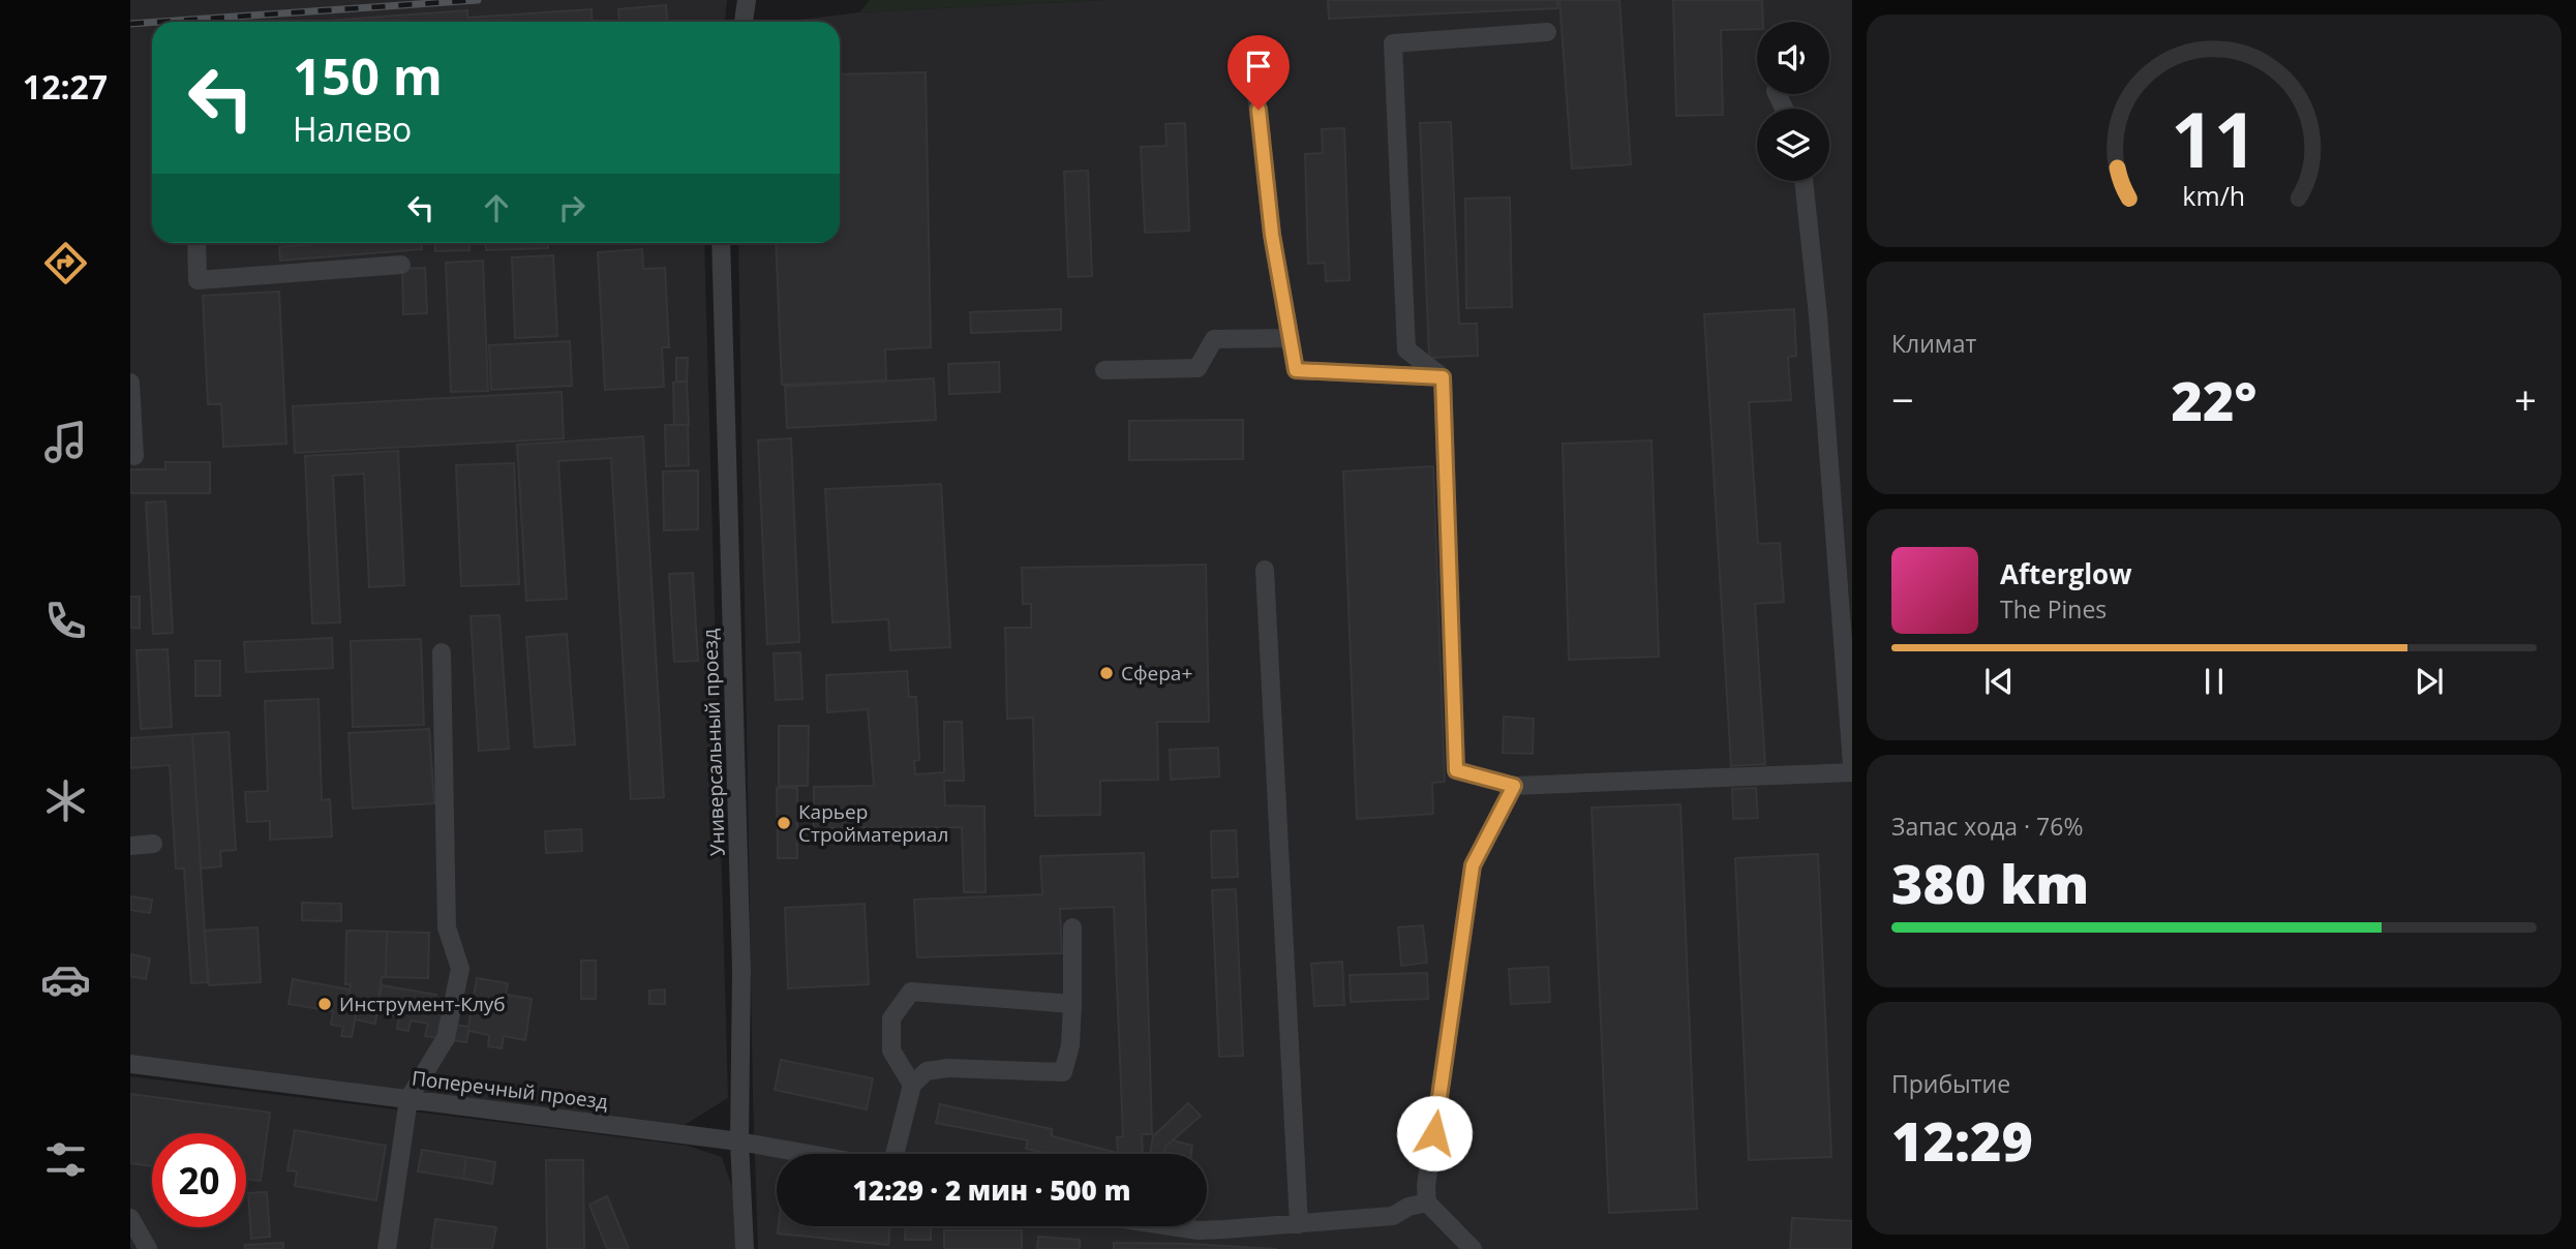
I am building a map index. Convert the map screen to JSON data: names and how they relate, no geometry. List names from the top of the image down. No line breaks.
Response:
{"streets":{"street":["Универсальный проезд","Поперечный проезд"]},"crossings":[["Универсальный проезд","Поперечный проезд"]],"places":["Сфера+","Карьер Стройматериал","Инструмент-Клуб"],"page":{"tabs":"12:27","turn":["150 m","Налево"],"tile":["Климат",["Запас хода · 76%","380 km"],["Прибытие","12:29"]],"heat":["−","22°","+"],"song":["Afterglow","The Pines"],"limit":"20","trip":"12:29 · 2 мин · 500 m","gauge":["11","km/h"]}}
